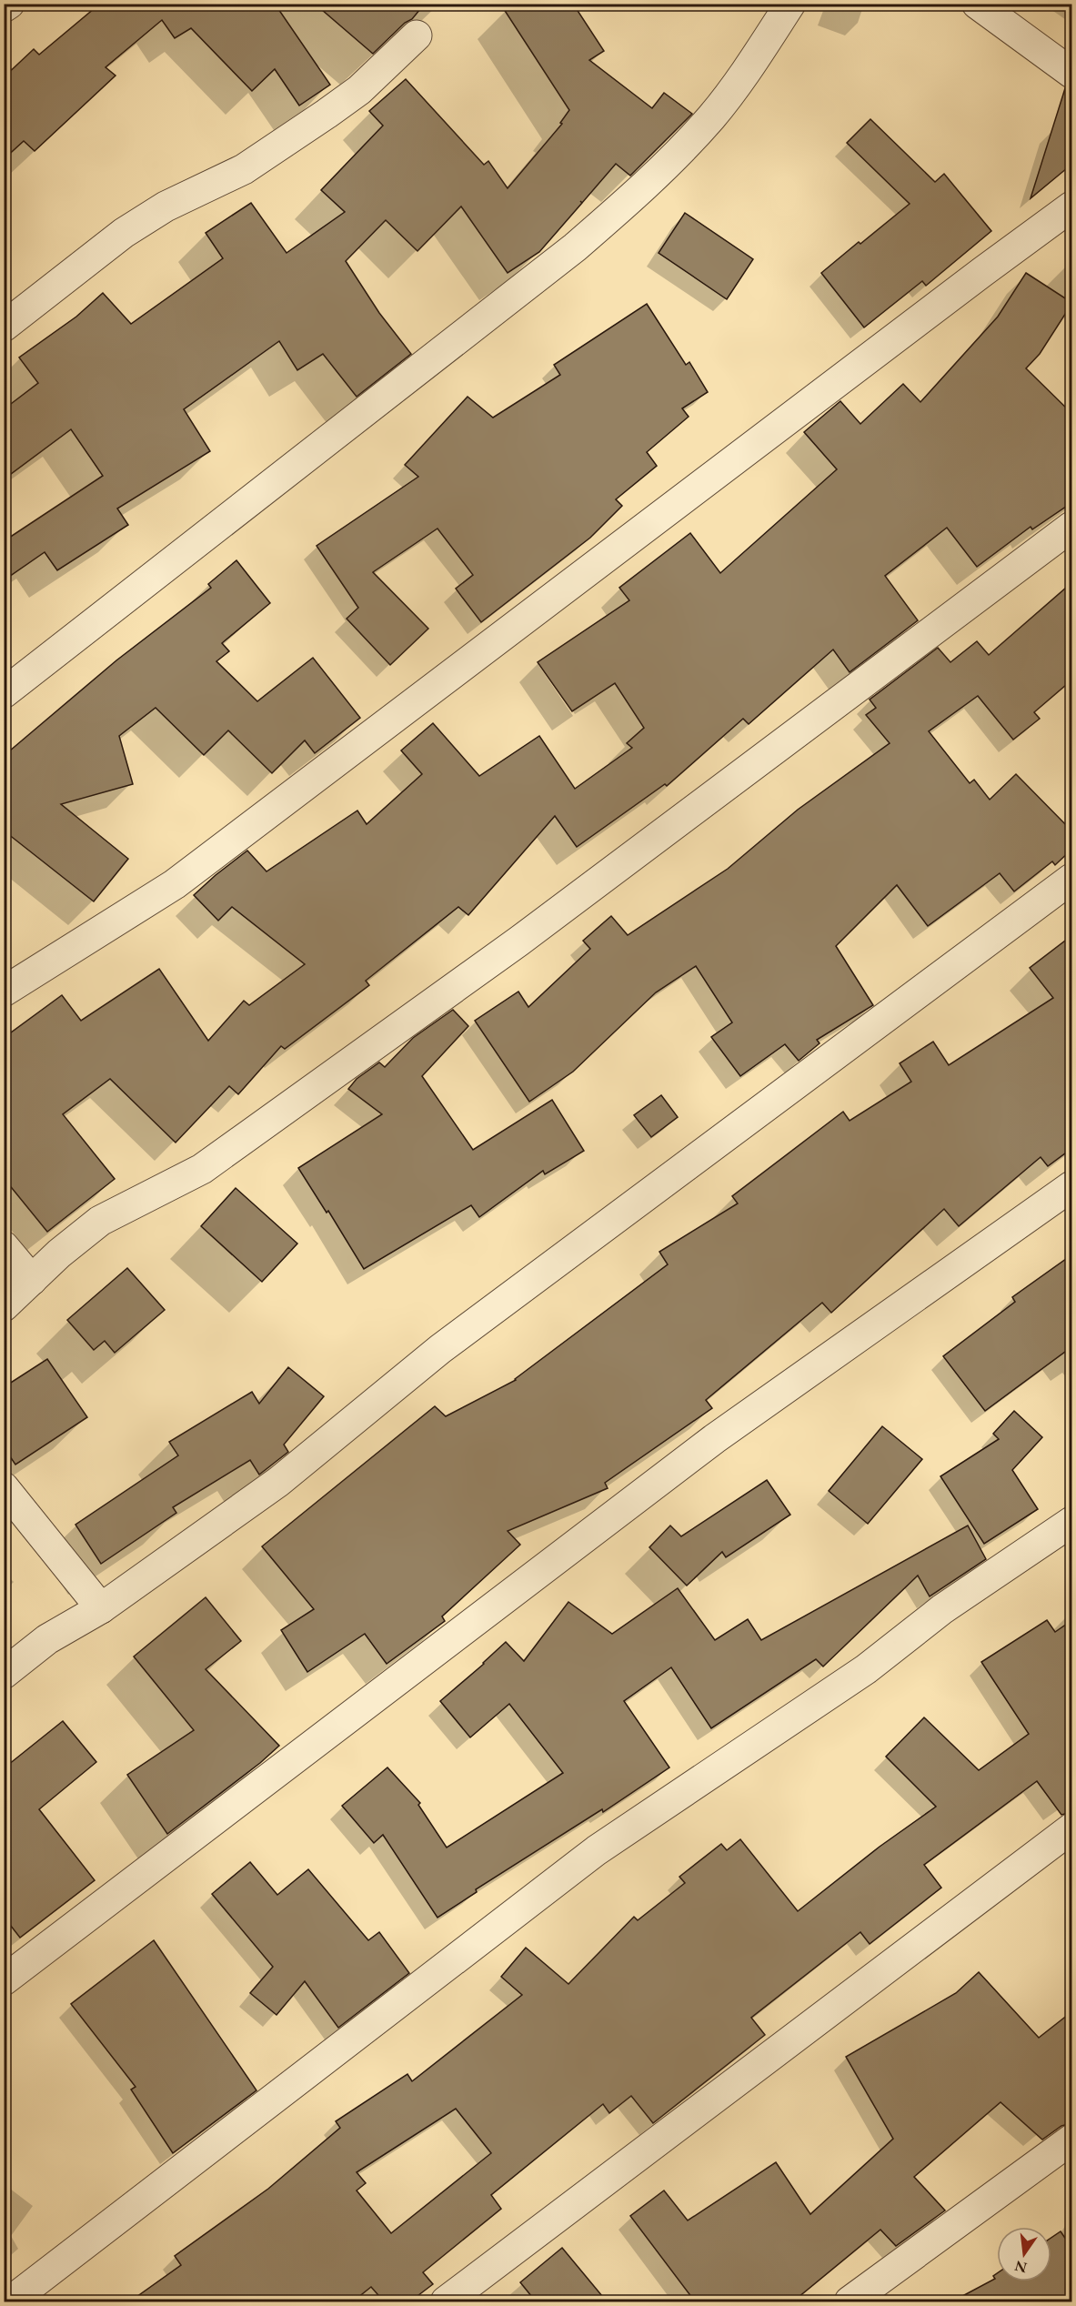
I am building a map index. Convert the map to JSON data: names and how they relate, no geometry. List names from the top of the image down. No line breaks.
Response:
{"north":"bottom"}
